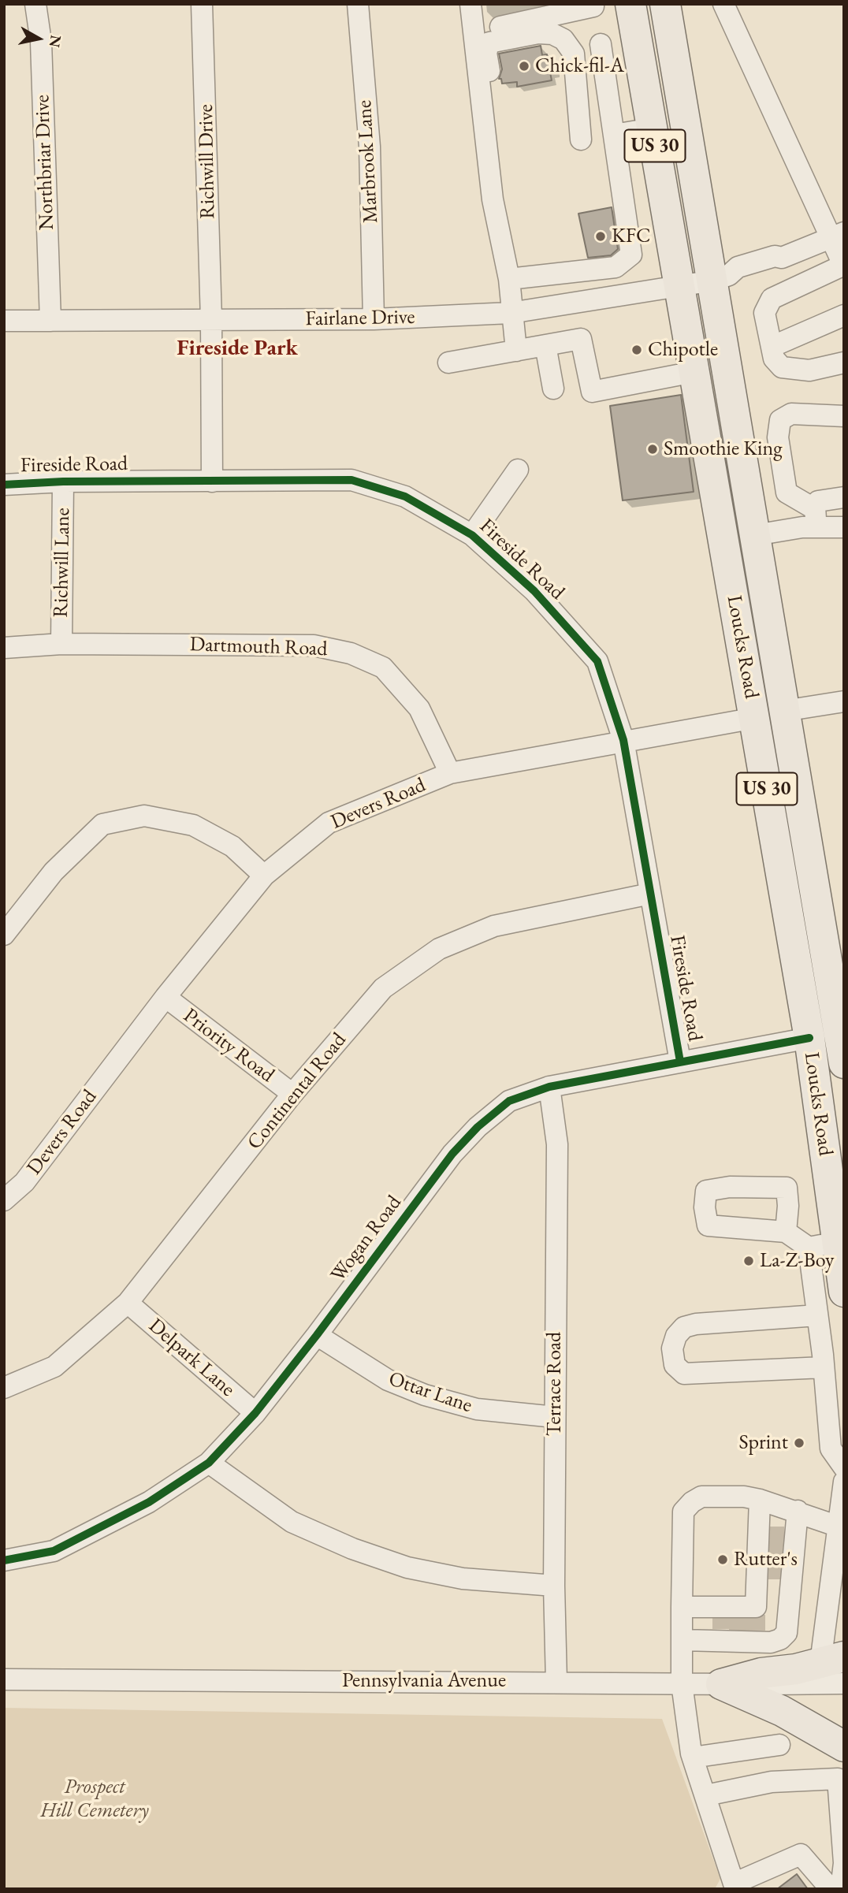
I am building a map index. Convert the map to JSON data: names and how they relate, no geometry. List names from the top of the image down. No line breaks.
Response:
{"streets":{"highway":["US 30","Loucks Road"],"street":["Richwill Drive","Marbrook Lane","Northbriar Drive","Fairlane Drive","Fireside Road","Richwill Lane","Dartmouth Road","Devers Road","Priority Road","Continental Road","Wogan Road","Delpark Lane","Terrace Road","Ottar Lane","Pennsylvania Avenue"]},"crossings":[["Richwill Drive","Fairlane Drive"],["Marbrook Lane","Fairlane Drive"],["Northbriar Drive","Fairlane Drive"],["Fairlane Drive","Loucks Road"],["Fireside Road","Richwill Lane"],["Fireside Road","Devers Road"],["Fireside Road","Continental Road"],["Fireside Road","Wogan Road"],["Richwill Lane","Dartmouth Road"],["Dartmouth Road","Devers Road"],["Loucks Road","Devers Road"],["Loucks Road","Wogan Road"],["Devers Road","Priority Road"],["Priority Road","Continental Road"],["Continental Road","Delpark Lane"],["Wogan Road","Delpark Lane"],["Wogan Road","Terrace Road"],["Wogan Road","Ottar Lane"],["Terrace Road","Ottar Lane"],["Terrace Road","Pennsylvania Avenue"]],"districts":["Fireside Park"],"parks":["Prospect Hill Cemetery"],"places":["Chick-fil-A","KFC","Chipotle","Smoothie King","La-Z-Boy","Sprint","Rutter's"],"north":"right"}
